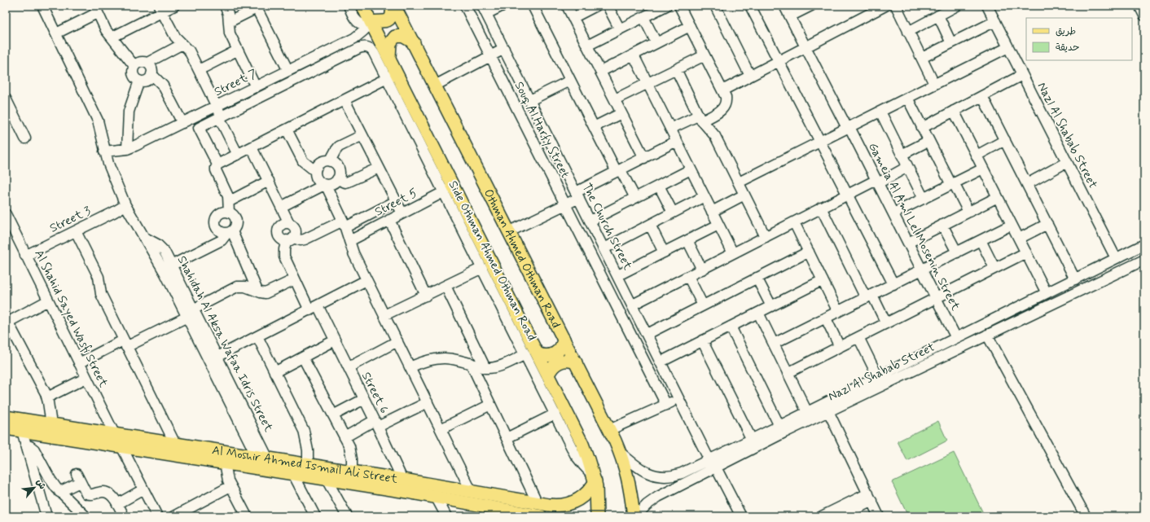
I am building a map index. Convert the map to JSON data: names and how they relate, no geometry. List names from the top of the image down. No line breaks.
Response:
{"streets":{"main road":["Othman Ahmed Othman Road","Al Moshir Ahmed Ismail Ali Street"],"street":["Street 7","Souq Al Harfy Street","Nazl Al Shabab Street","Street 5","Street 3","The Church Street","Gameia Al Aml Lel Mosenin Street","Side Othman Ahmed Othman Road","Al Shahid Sayed Wasfi Street","Shahidah Al Aksa Wafaa Idris Street","Street 6"]},"crossings":[["Street 7","Shahidah Al Aksa Wafaa Idris Street"],["Nazl Al Shabab Street","The Church Street"],["Nazl Al Shabab Street","Gameia Al Aml Lel Mosenin Street"],["Nazl Al Shabab Street","Othman Ahmed Othman Road"],["Street 5","Side Othman Ahmed Othman Road"],["Street 3","Al Shahid Sayed Wasfi Street"],["Street 3","Shahidah Al Aksa Wafaa Idris Street"],["Side Othman Ahmed Othman Road","Al Moshir Ahmed Ismail Ali Street"],["Al Shahid Sayed Wasfi Street","Al Moshir Ahmed Ismail Ali Street"],["Shahidah Al Aksa Wafaa Idris Street","Al Moshir Ahmed Ismail Ali Street"],["Street 6","Al Moshir Ahmed Ismail Ali Street"]],"legend":["طريق","حديقة"],"north":"top right"}
